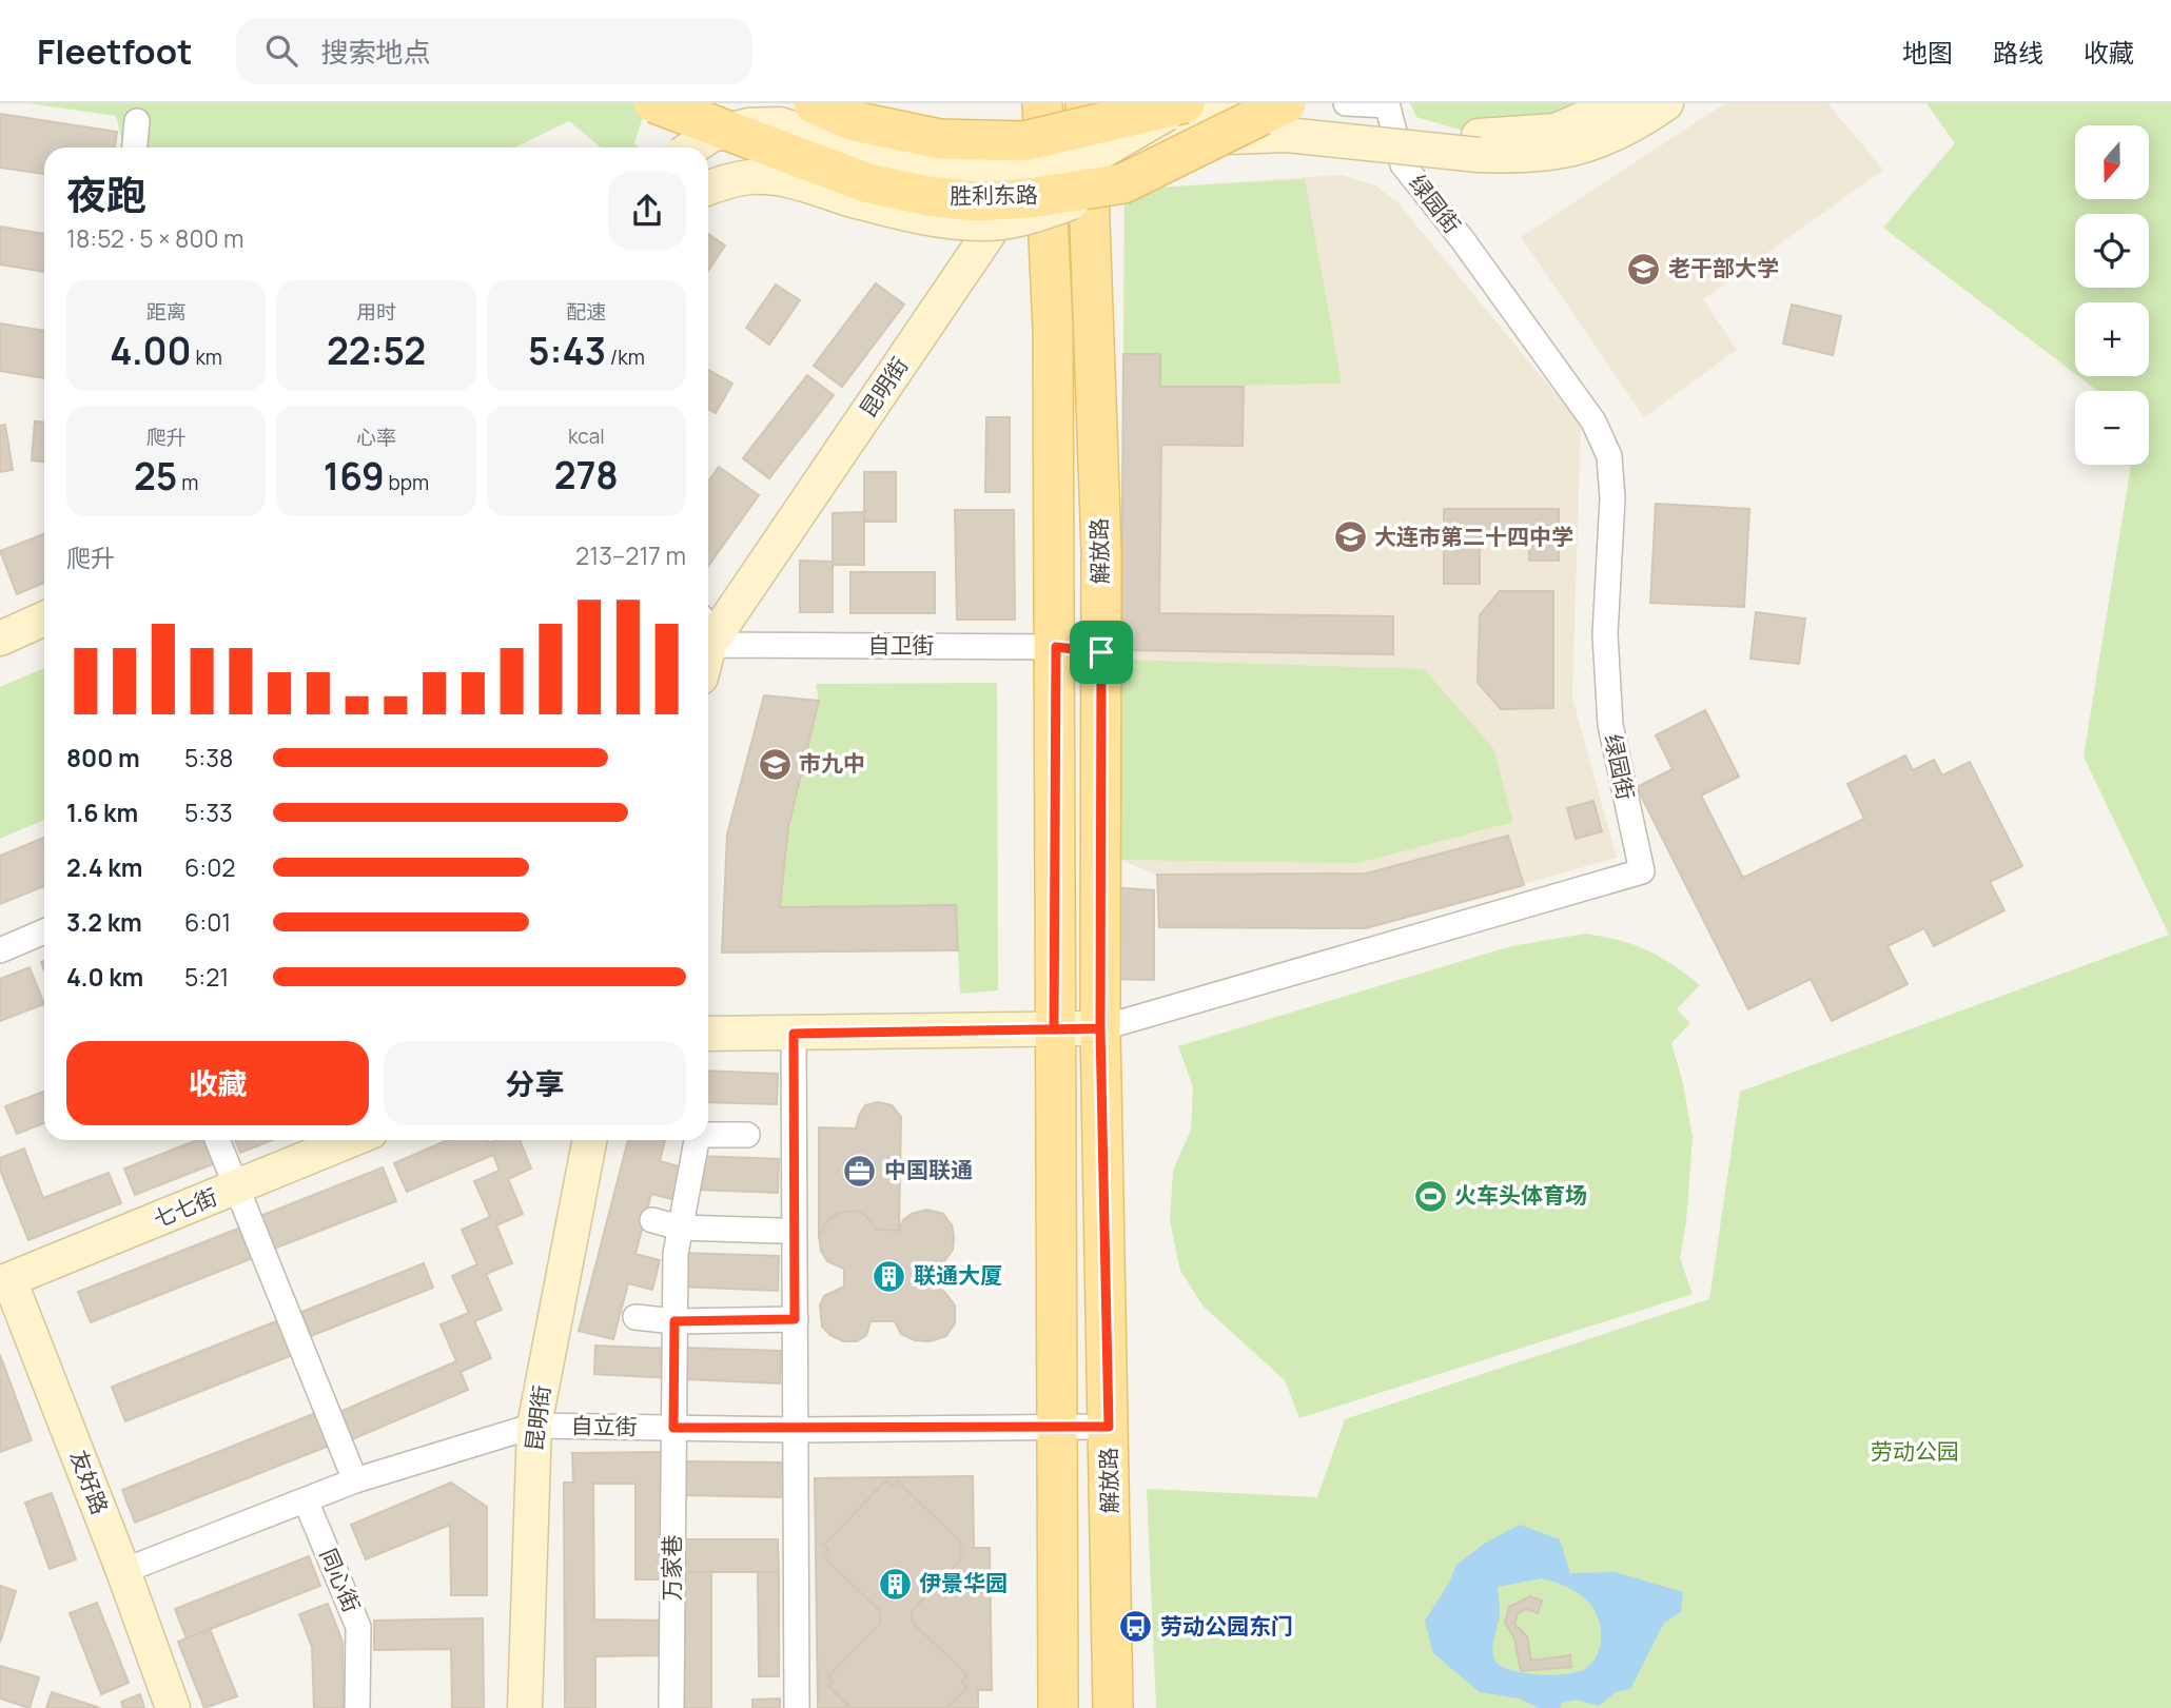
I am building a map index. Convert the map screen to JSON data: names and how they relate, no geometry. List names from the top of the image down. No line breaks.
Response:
{"streets":{"main road":["胜利东路","昆明街","解放路","七七街","友好路"],"street":["绿园街","自卫街","自立街","万家巷","同心街"]},"crossings":[["绿园街","解放路"],["昆明街","解放路"],["昆明街","自立街"],["解放路","自卫街"],["解放路","自立街"],["七七街","友好路"],["自立街","友好路"],["自立街","万家巷"],["自立街","同心街"]],"parks":["劳动公园"],"places":{"school or university":["老干部大学","大连市第二十四中学","市九中"],"office":["中国联通"],"sports":["火车头体育场"],"building":["联通大厦","伊景华园"],"bus stop":["劳动公园东门"]},"north":"bottom","page":{"header":"Fleetfoot","search":"搜索地点","nav":["地图","路线","收藏"],"map_buttons":["+","−"],"heading":["夜跑","18:52 · 5 × 800 m"],"stats":[["距离","4.00 km"],["用时","22:52"],["配速","5:43 /km"],["爬升","25 m"],["心率","169 bpm"],["kcal","278"]],"chart":["爬升","213–217 m"],"list":[{"name":"800 m","note":"5:38"},{"name":"1.6 km","note":"5:33"},{"name":"2.4 km","note":"6:02"},{"name":"3.2 km","note":"6:01"},{"name":"4.0 km","note":"5:21"}],"buttons":["收藏","分享"]}}
